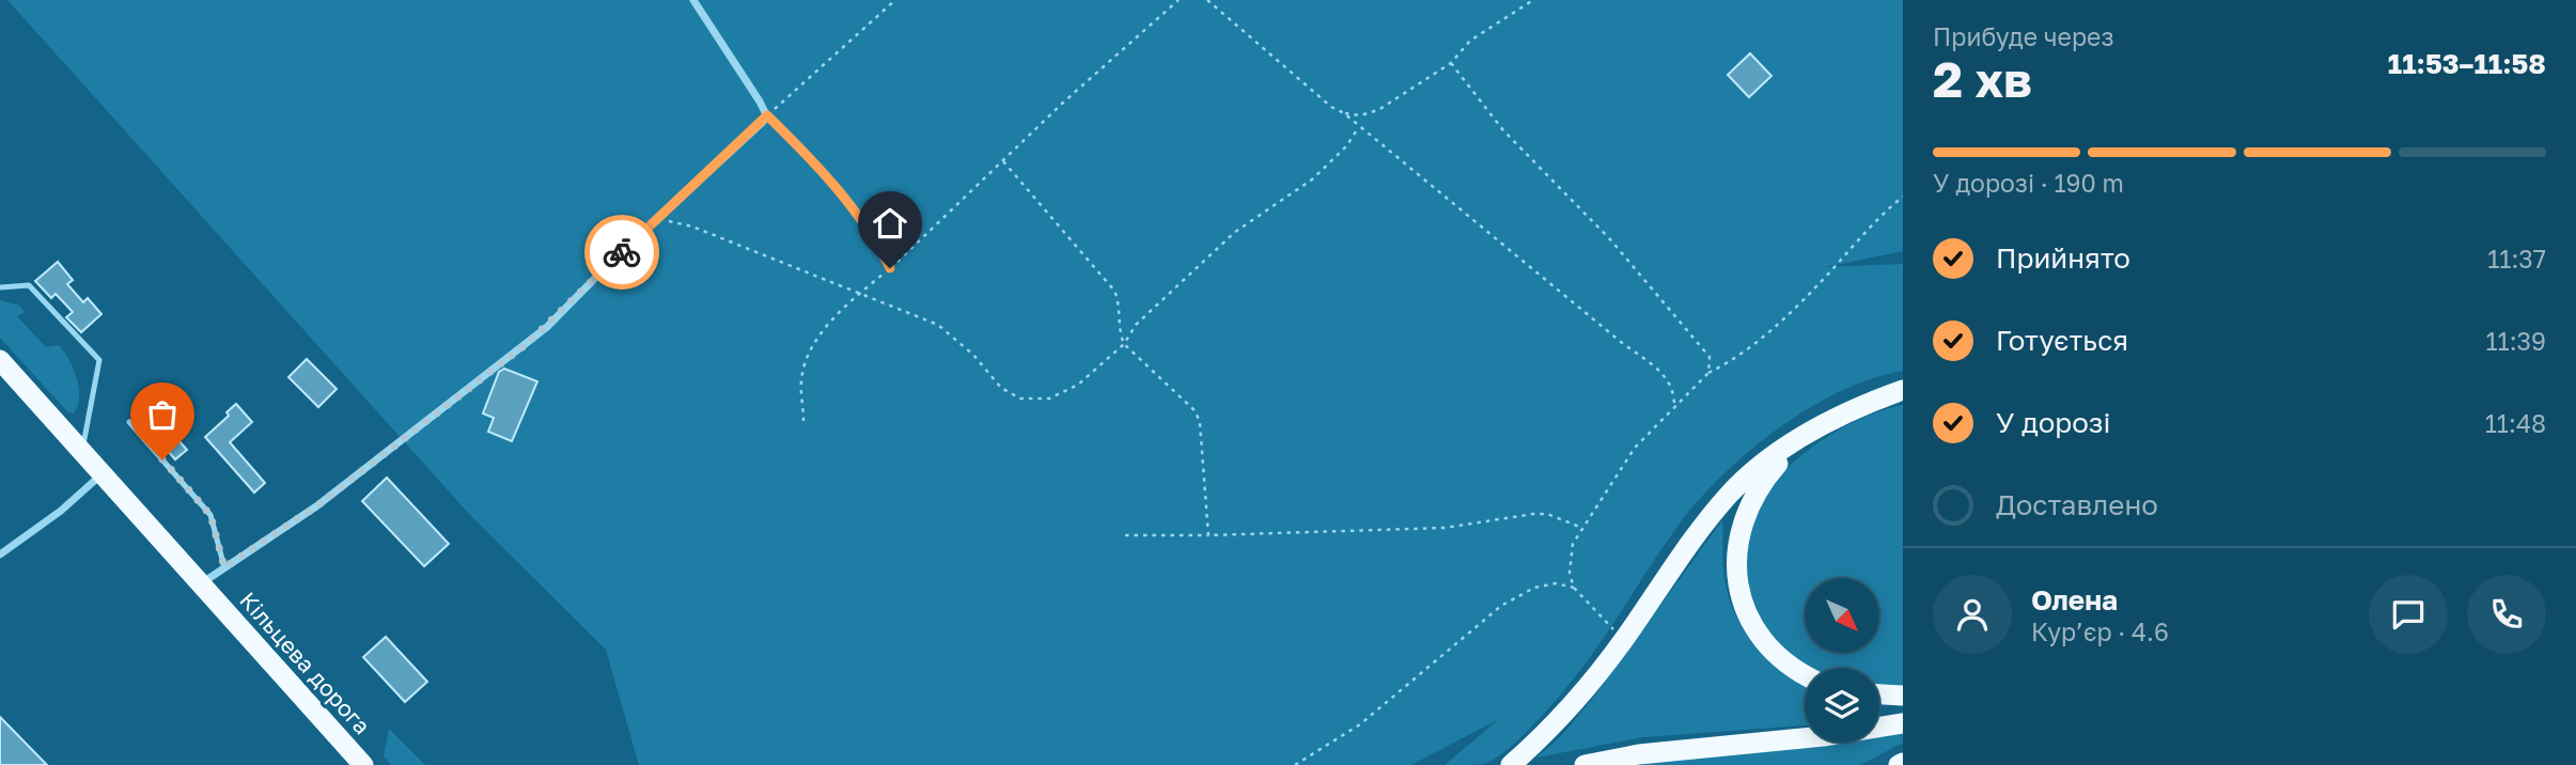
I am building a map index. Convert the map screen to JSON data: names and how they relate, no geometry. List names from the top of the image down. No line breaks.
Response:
{"streets":{"highway":["Кільцева дорога"]},"north":"bottom right","page":{"heading":["2 хв","Прибуде через","11:53–11:58"],"panel":["Олена","Кур’єр · 4.6"],"bar":"У дорозі · 190 m","list":[["Прийнято","11:37"],["Готується","11:39"],["У дорозі","11:48"],"Доставлено"]}}
